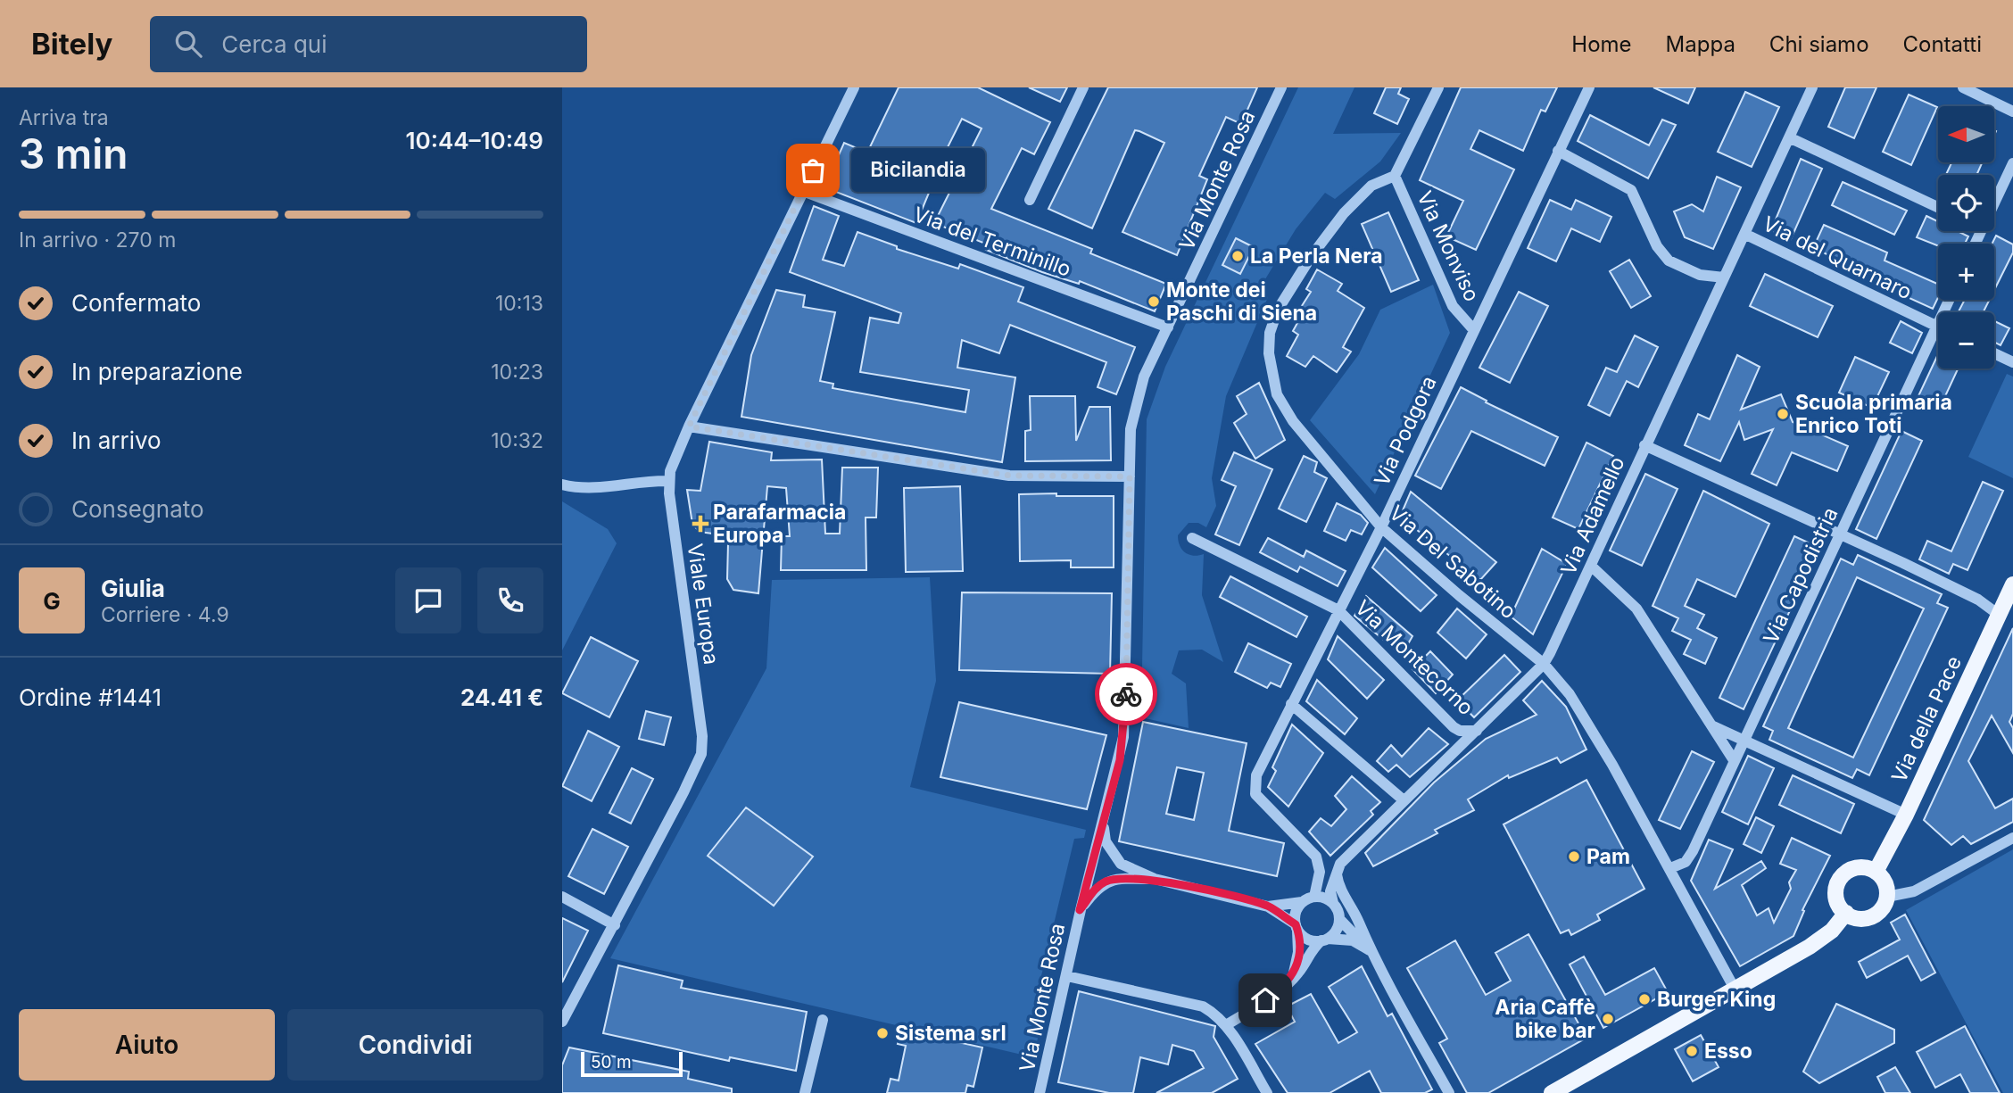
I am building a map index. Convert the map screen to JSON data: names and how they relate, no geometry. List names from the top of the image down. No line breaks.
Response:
{"streets":{"main road":["Via della Pace"],"street":["Via Monte Rosa","Via del Terminillo","Via Monviso","Via del Quarnaro","Via Podgora","Via Adamello","Via Del Sabotino","Via Capodistria","Viale Europa","Via Montecorno"]},"crossings":[["Via Monte Rosa","Via del Terminillo"],["Via del Terminillo","Viale Europa"],["Via Monviso","Via Podgora"],["Via Monviso","Via Del Sabotino"],["Via del Quarnaro","Via Adamello"],["Via del Quarnaro","Via Capodistria"],["Via Podgora","Via Del Sabotino"],["Via Podgora","Via Montecorno"],["Via Adamello","Via Del Sabotino"],["Via Adamello","Via Montecorno"],["Via Del Sabotino","Via Capodistria"]],"places":{"other":["Bicilandia","La Perla Nera","Monte dei Paschi di Siena","Scuola primaria Enrico Toti","Pam","Burger King","Aria Caffè bike bar","Sistema srl","Esso"],"health":["Parafarmacia Europa"]},"scale_bar":"50 m","north":"left","page":{"header":"Bitely","search":"Cerca qui","nav":["Home","Mappa","Chi siamo","Contatti"],"heading":["3 min","Arriva tra","10:44–10:49"],"panel":["Giulia","Corriere · 4.9","Ordine #1441","24.41 €"],"map_buttons":["+","−"],"bubble":"Bicilandia","bar":"In arrivo · 270 m","list":[["Confermato","10:13"],["In preparazione","10:23"],["In arrivo","10:32"],"Consegnato"],"round":"G","buttons":["Aiuto","Condividi"],"scale":"50 m"}}
